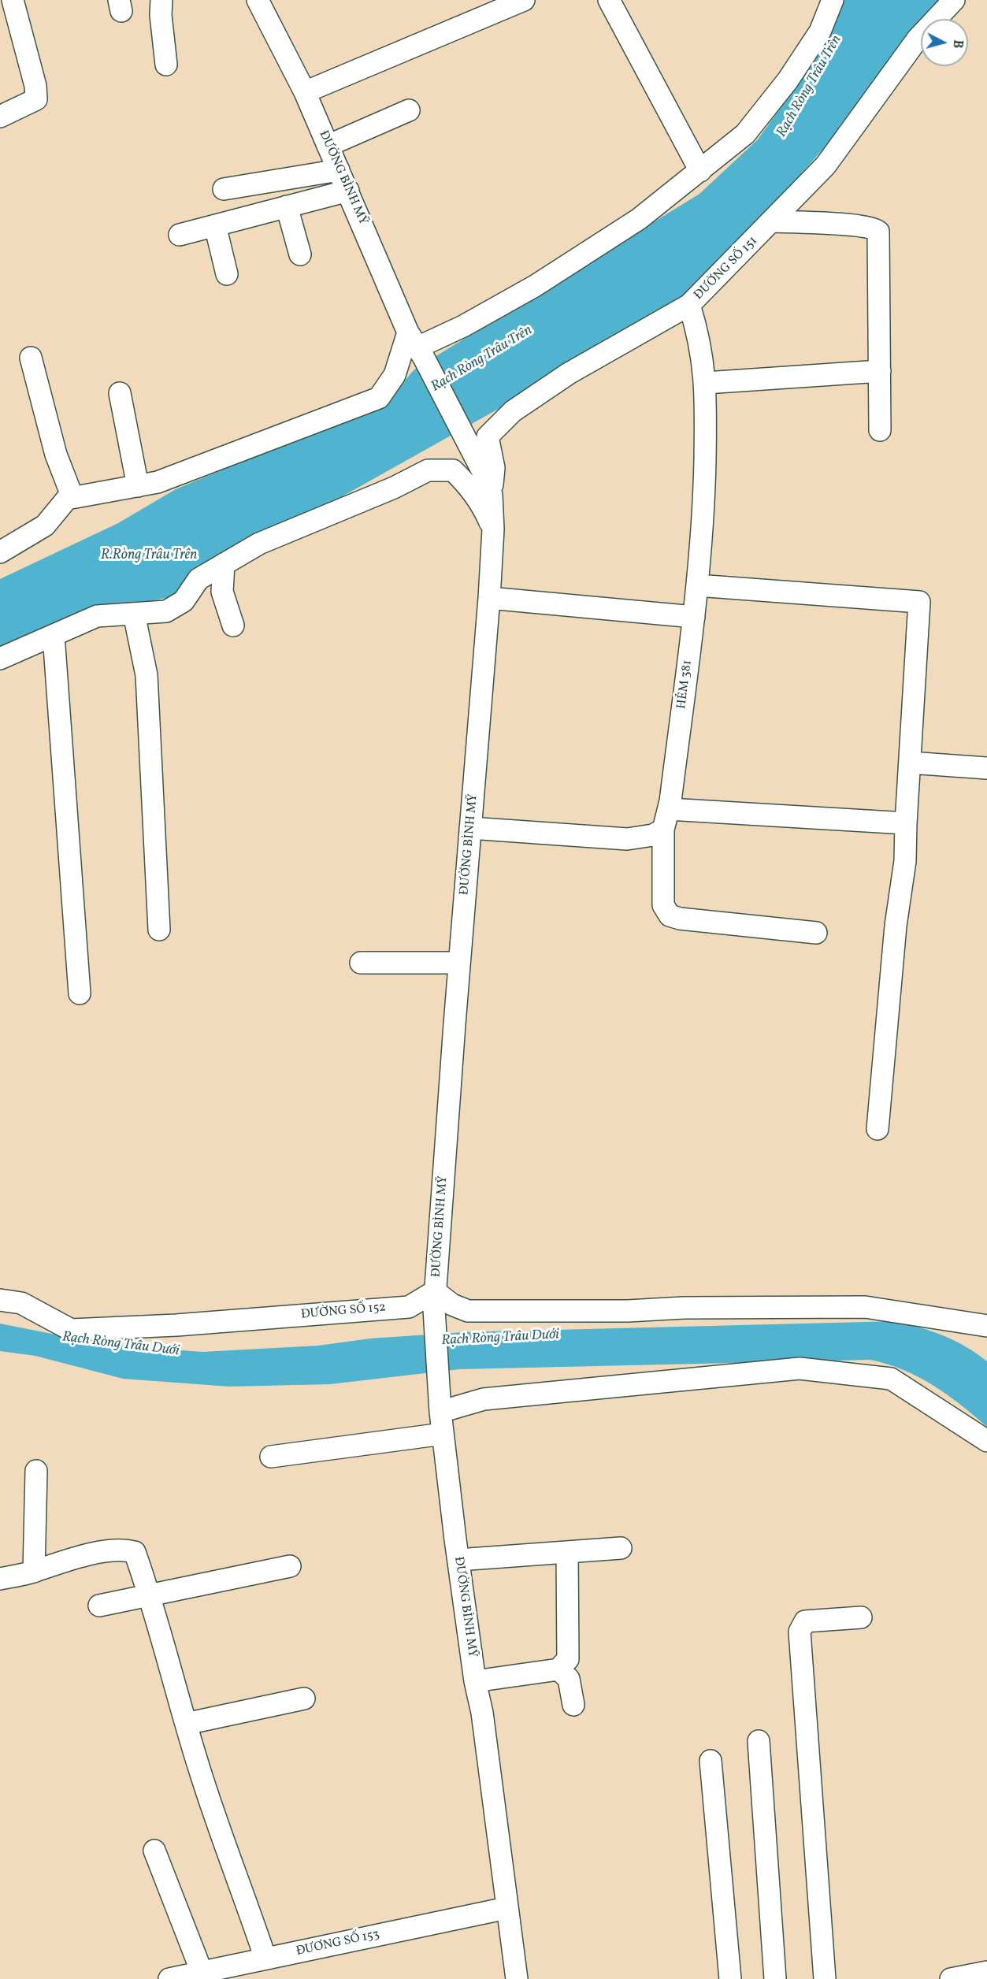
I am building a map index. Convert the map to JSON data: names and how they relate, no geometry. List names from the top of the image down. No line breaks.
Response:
{"streets":{"street":["ĐƯỜNG BÌNH MỸ","ĐƯỜNG SỐ 151","HẺM 381","ĐƯỜNG SỐ 152","ĐƯƠNG SỐ 153"]},"crossings":[["ĐƯỜNG BÌNH MỸ","ĐƯỜNG SỐ 151"],["ĐƯỜNG BÌNH MỸ","ĐƯỜNG SỐ 152"],["ĐƯỜNG BÌNH MỸ","ĐƯƠNG SỐ 153"],["ĐƯỜNG SỐ 151","HẺM 381"]],"water":["Rạch Ròng Trâu Trên","R.Ròng Trâu Trên","Rạch Ròng Trâu Dưới"],"north":"right"}
